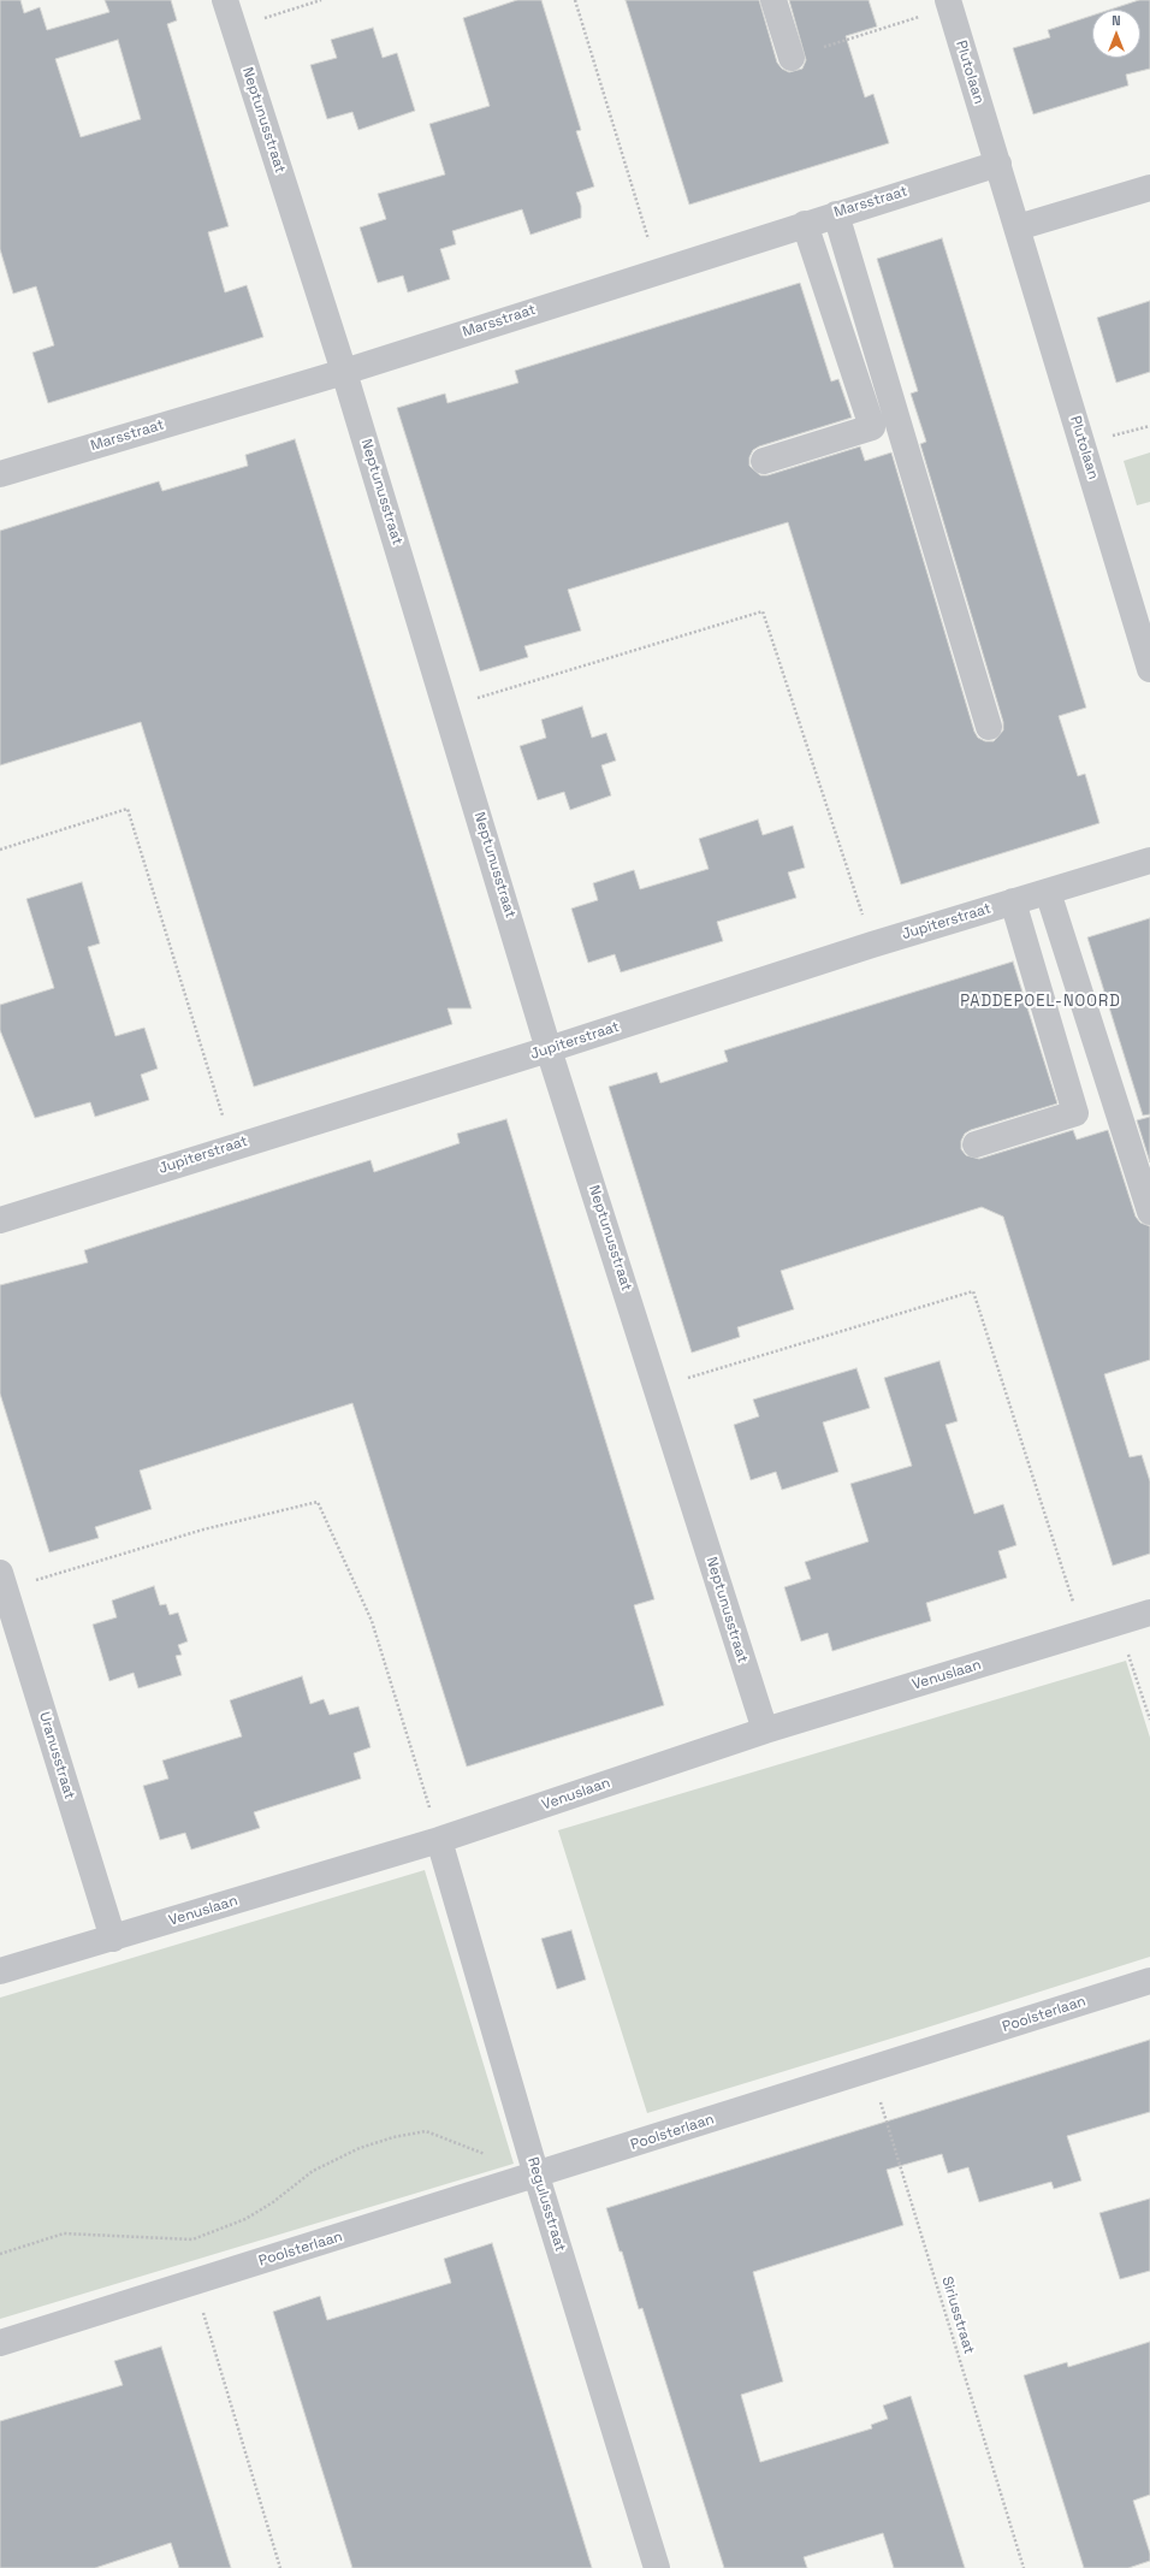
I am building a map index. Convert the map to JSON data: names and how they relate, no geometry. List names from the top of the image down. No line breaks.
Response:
{"streets":{"street":["Plutolaan","Neptunusstraat","Marsstraat","Jupiterstraat","Venuslaan","Uranusstraat","Poolsterlaan","Regulusstraat"],"path":["Siriusstraat"]},"crossings":[["Plutolaan","Marsstraat"],["Neptunusstraat","Marsstraat"],["Neptunusstraat","Jupiterstraat"],["Neptunusstraat","Venuslaan"],["Venuslaan","Uranusstraat"],["Venuslaan","Regulusstraat"],["Poolsterlaan","Regulusstraat"],["Poolsterlaan","Siriusstraat"]],"districts":["PADDEPOEL-NOORD"],"north":"top"}
